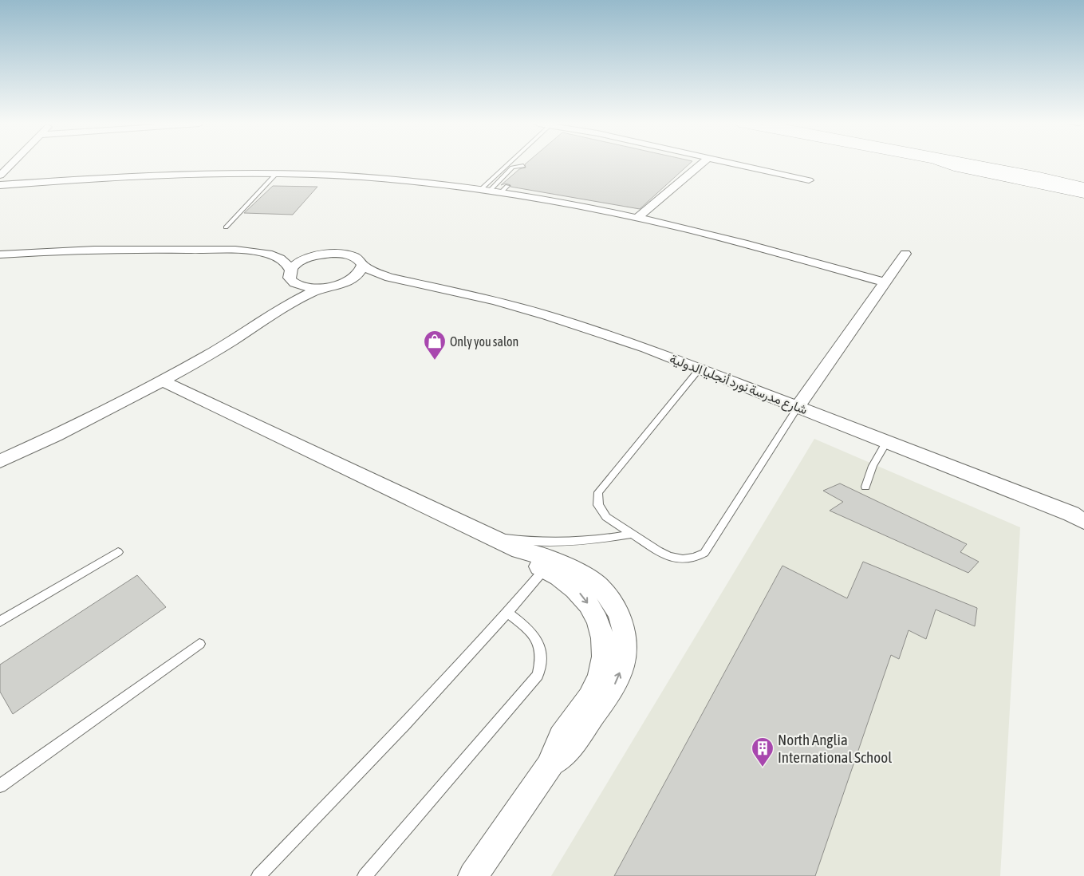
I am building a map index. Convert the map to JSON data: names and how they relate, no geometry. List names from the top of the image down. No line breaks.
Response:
{"streets":{"street":["شارع مدرسة نورد أنجليا الدولية"]},"places":{"shop":["Only you salon"],"building":["North Anglia International School"]}}
